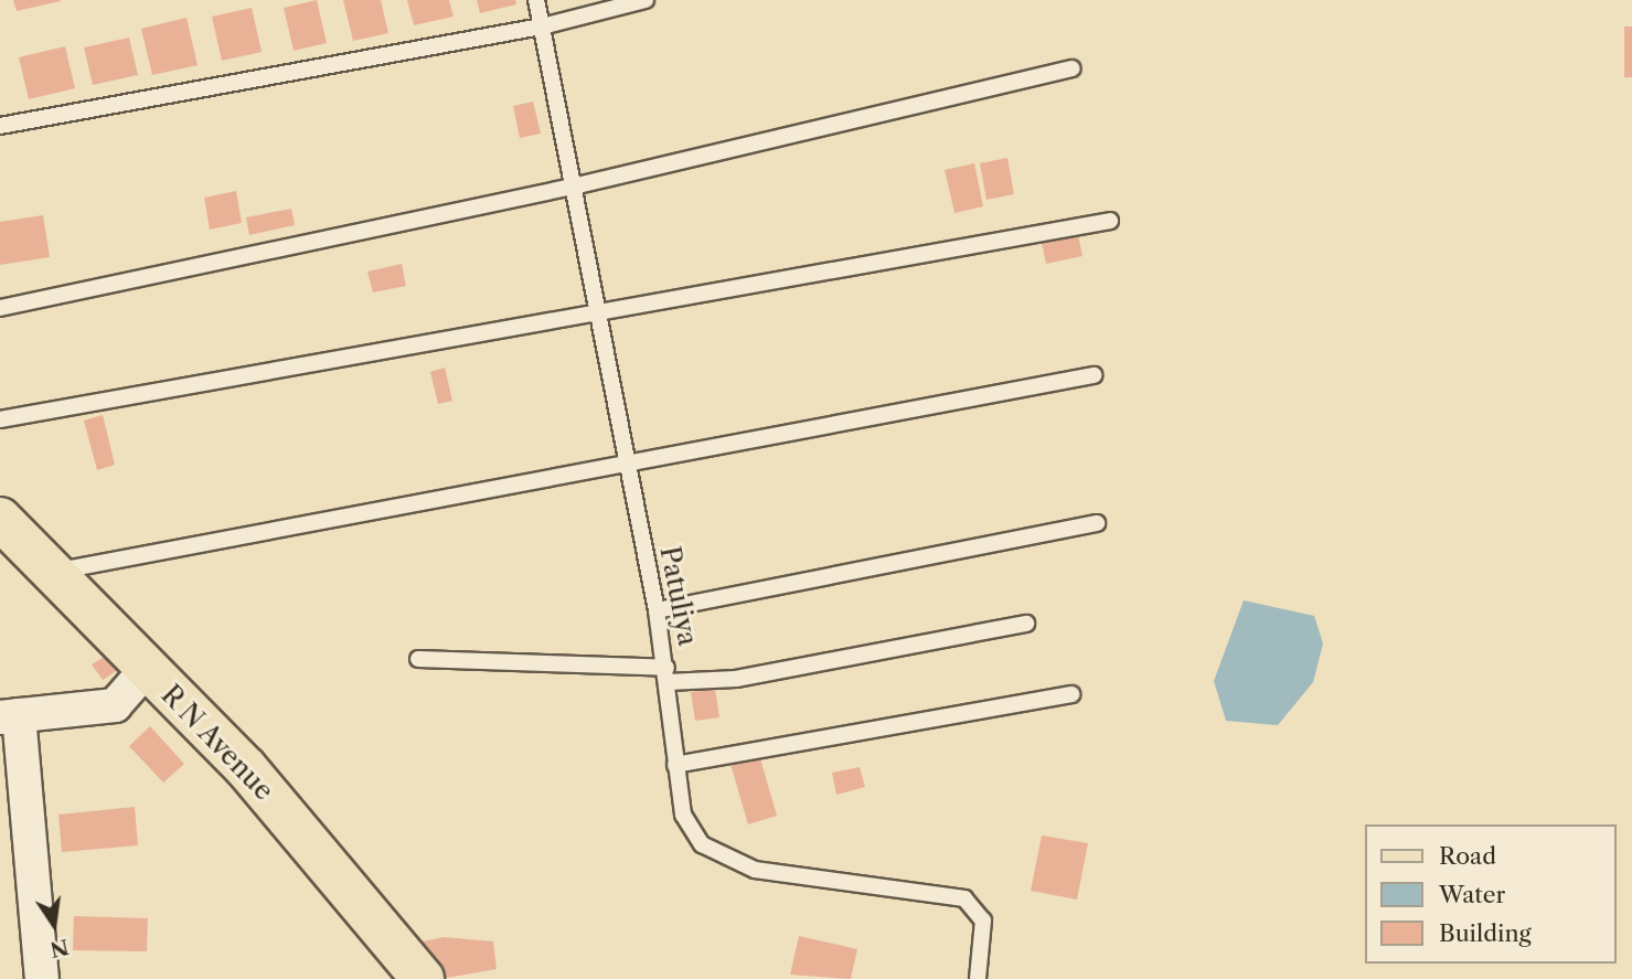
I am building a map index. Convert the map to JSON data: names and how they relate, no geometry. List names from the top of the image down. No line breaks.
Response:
{"streets":{"main road":["R N Avenue"],"lane":["Patuliya"]},"legend":["Road","Water","Building"],"north":"bottom"}
